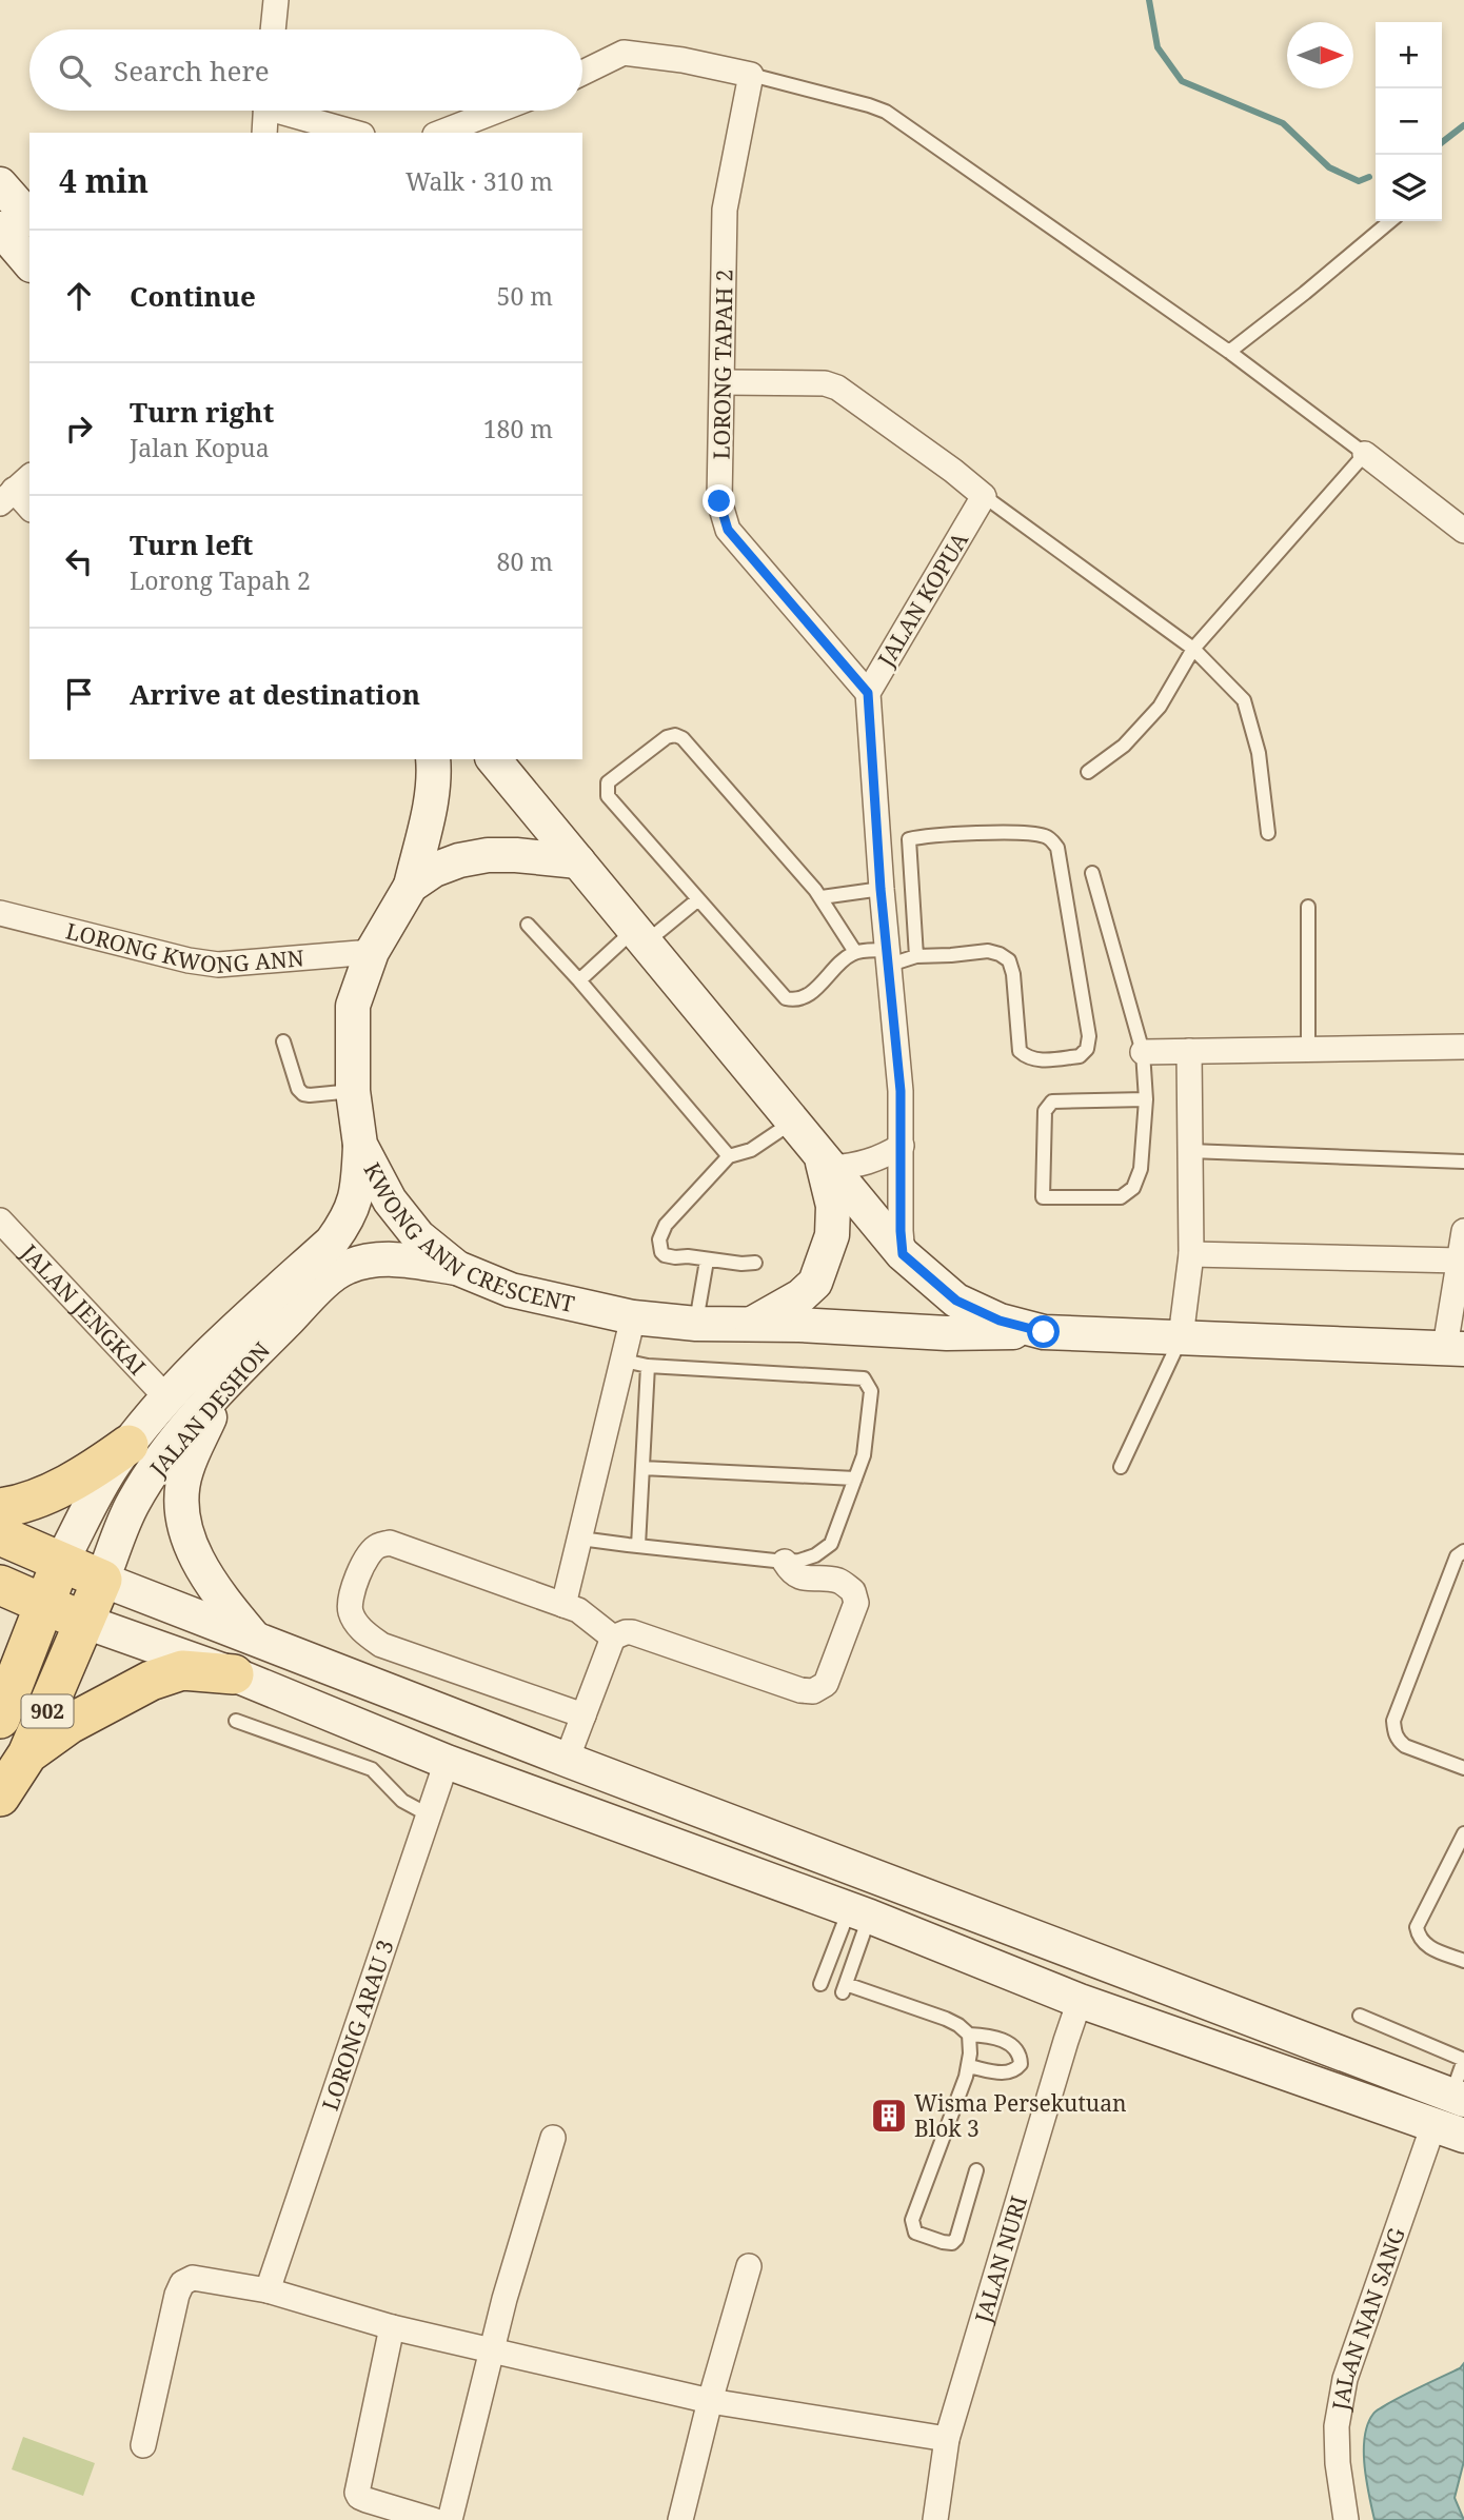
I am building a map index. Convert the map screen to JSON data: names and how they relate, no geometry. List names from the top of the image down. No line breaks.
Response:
{"streets":{"main road":["KWONG ANN CRESCENT","JALAN DESHON","902"],"street":["LORONG TAPAH 2","JALAN KOPUA","LORONG KWONG ANN","JALAN JENGKAI","LORONG ARAU 3","JALAN NURI","JALAN NAN SANG"]},"crossings":[["LORONG TAPAH 2","JALAN KOPUA"],["LORONG KWONG ANN","KWONG ANN CRESCENT"],["KWONG ANN CRESCENT","JALAN DESHON"],["JALAN JENGKAI","JALAN DESHON"]],"places":{"building":["Wisma Persekutuan Blok 3"]},"north":"right","page":{"map_buttons":["+","−"],"search":"Search here","heading":["4 min","Walk · 310 m"],"list":[["Continue","50 m"],["Turn right","Jalan Kopua","180 m"],["Turn left","Lorong Tapah 2","80 m"],"Arrive at destination"]}}
